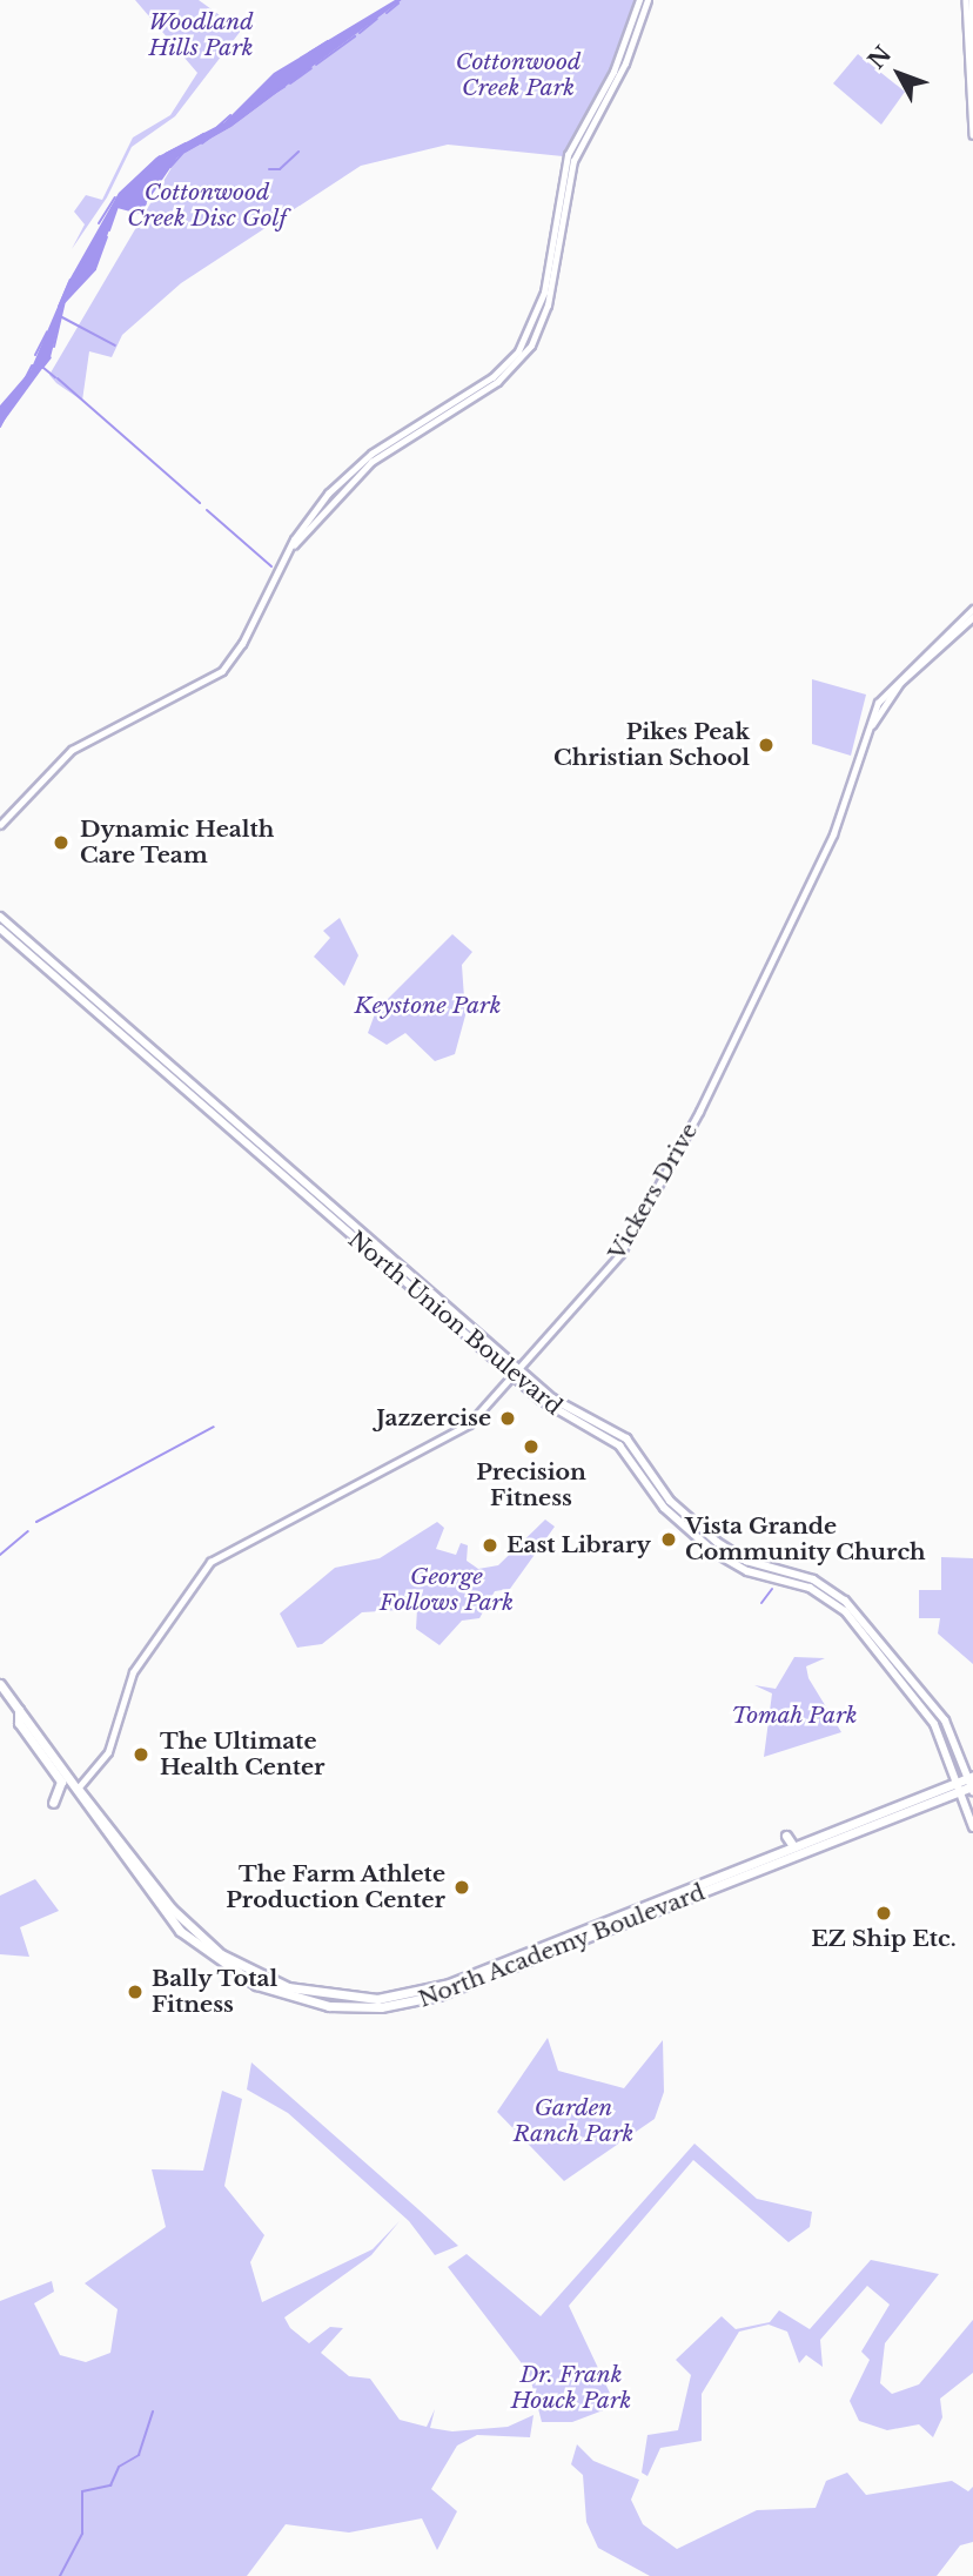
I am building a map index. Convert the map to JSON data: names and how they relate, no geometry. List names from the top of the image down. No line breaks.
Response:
{"streets":{"highway":["North Academy Boulevard"],"main road":["Vickers Drive","North Union Boulevard"]},"crossings":[["Vickers Drive","North Union Boulevard"],["Vickers Drive","North Academy Boulevard"],["North Union Boulevard","North Academy Boulevard"]],"parks":["Woodland Hills Park","Cottonwood Creek Park","Cottonwood Creek Disc Golf","Keystone Park","George Follows Park","Tomah Park","Garden Ranch Park","Dr. Frank Houck Park"],"places":["Pikes Peak Christian School","Dynamic Health Care Team","Jazzercise","Precision Fitness","Vista Grande Community Church","East Library","The Ultimate Health Center","The Farm Athlete Production Center","EZ Ship Etc.","Bally Total Fitness"],"north":"top left"}
